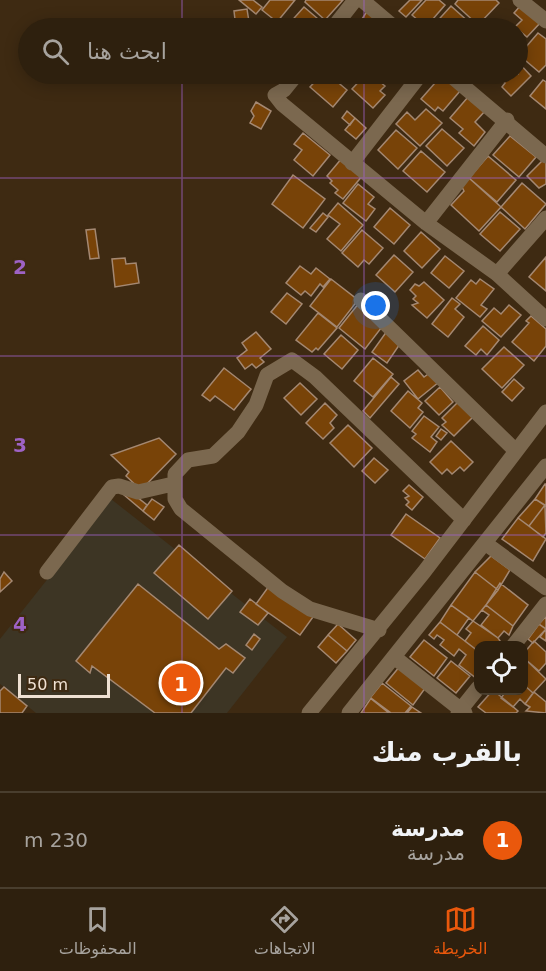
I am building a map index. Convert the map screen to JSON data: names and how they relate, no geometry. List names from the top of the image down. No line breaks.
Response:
{"scale_bar":"50 m","page":{"search":"ابحث هنا","pins":"1","scale":"50 m","heading":"بالقرب منك","list":[{"mark":"1","name":"مدرسة","note":"مدرسة","value":"230 m"}],"nav":["الخريطة","الاتجاهات","المحفوظات"]},"grid":{"rows":["2","3","4"]}}
